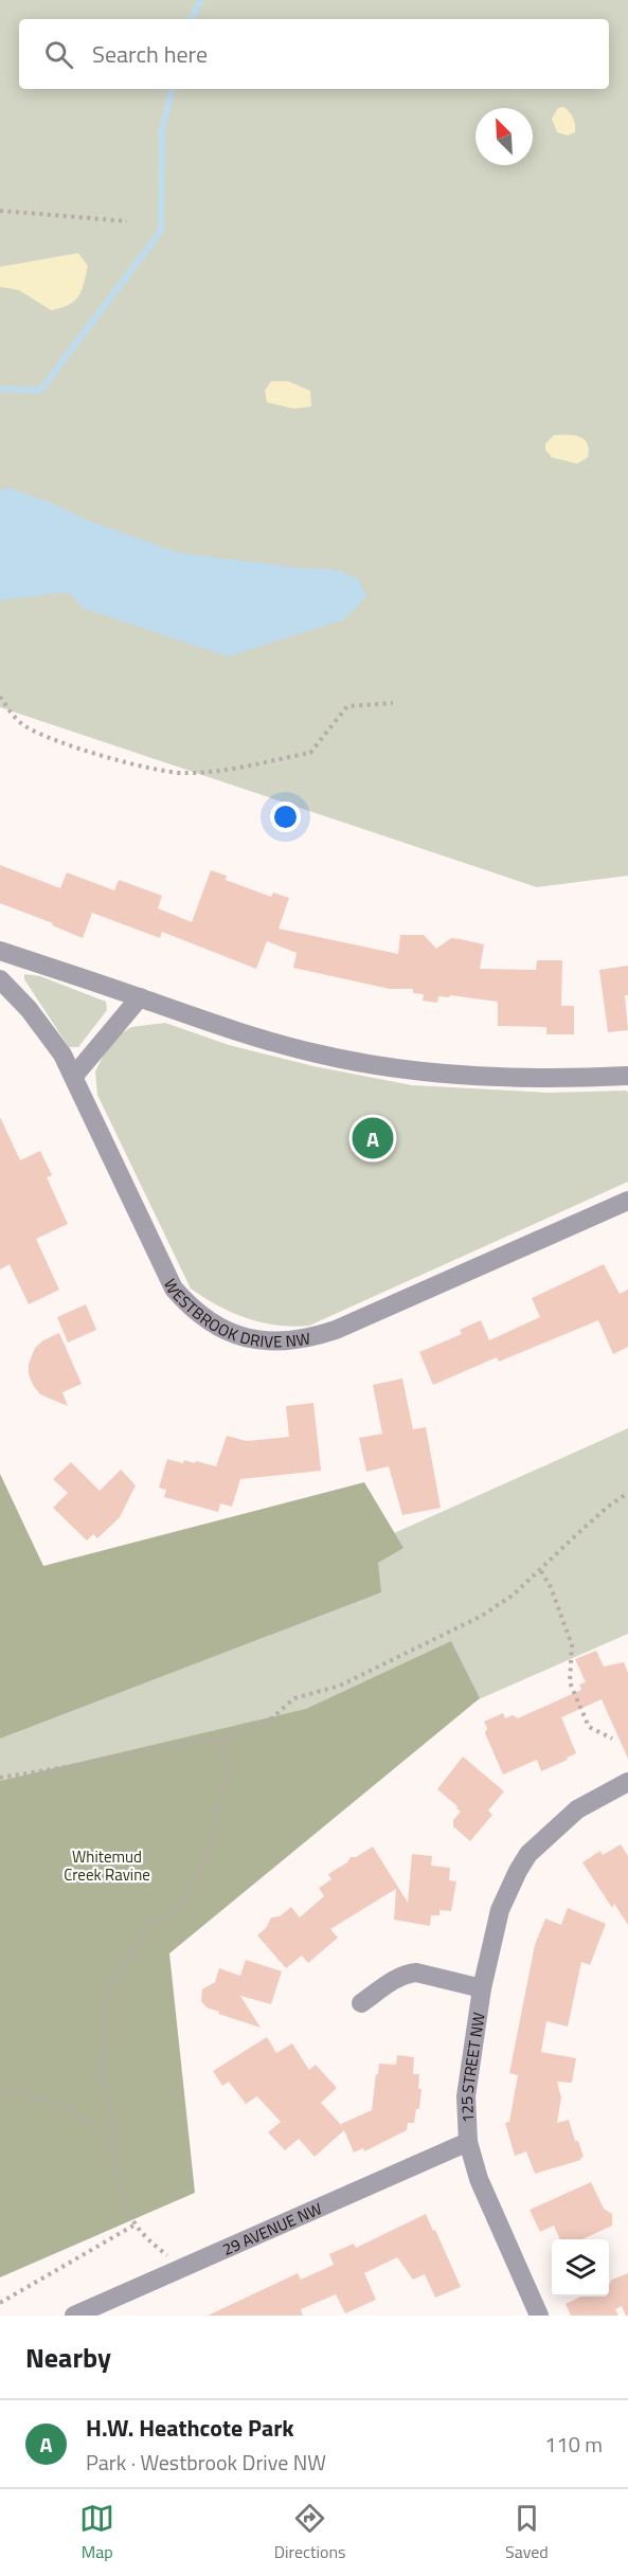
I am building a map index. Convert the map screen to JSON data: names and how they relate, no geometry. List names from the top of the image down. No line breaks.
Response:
{"streets":{"street":["WESTBROOK DRIVE NW","125 STREET NW","29 AVENUE NW"]},"crossings":[["125 STREET NW","29 AVENUE NW"]],"parks":["Whitemud Creek Ravine"],"north":"top left","page":{"search":"Search here","pins":"A","heading":"Nearby","list":[{"mark":"A","name":"H.W. Heathcote Park","note":"Park · Westbrook Drive NW","value":"110 m"}],"nav":["Map","Directions","Saved"]}}
